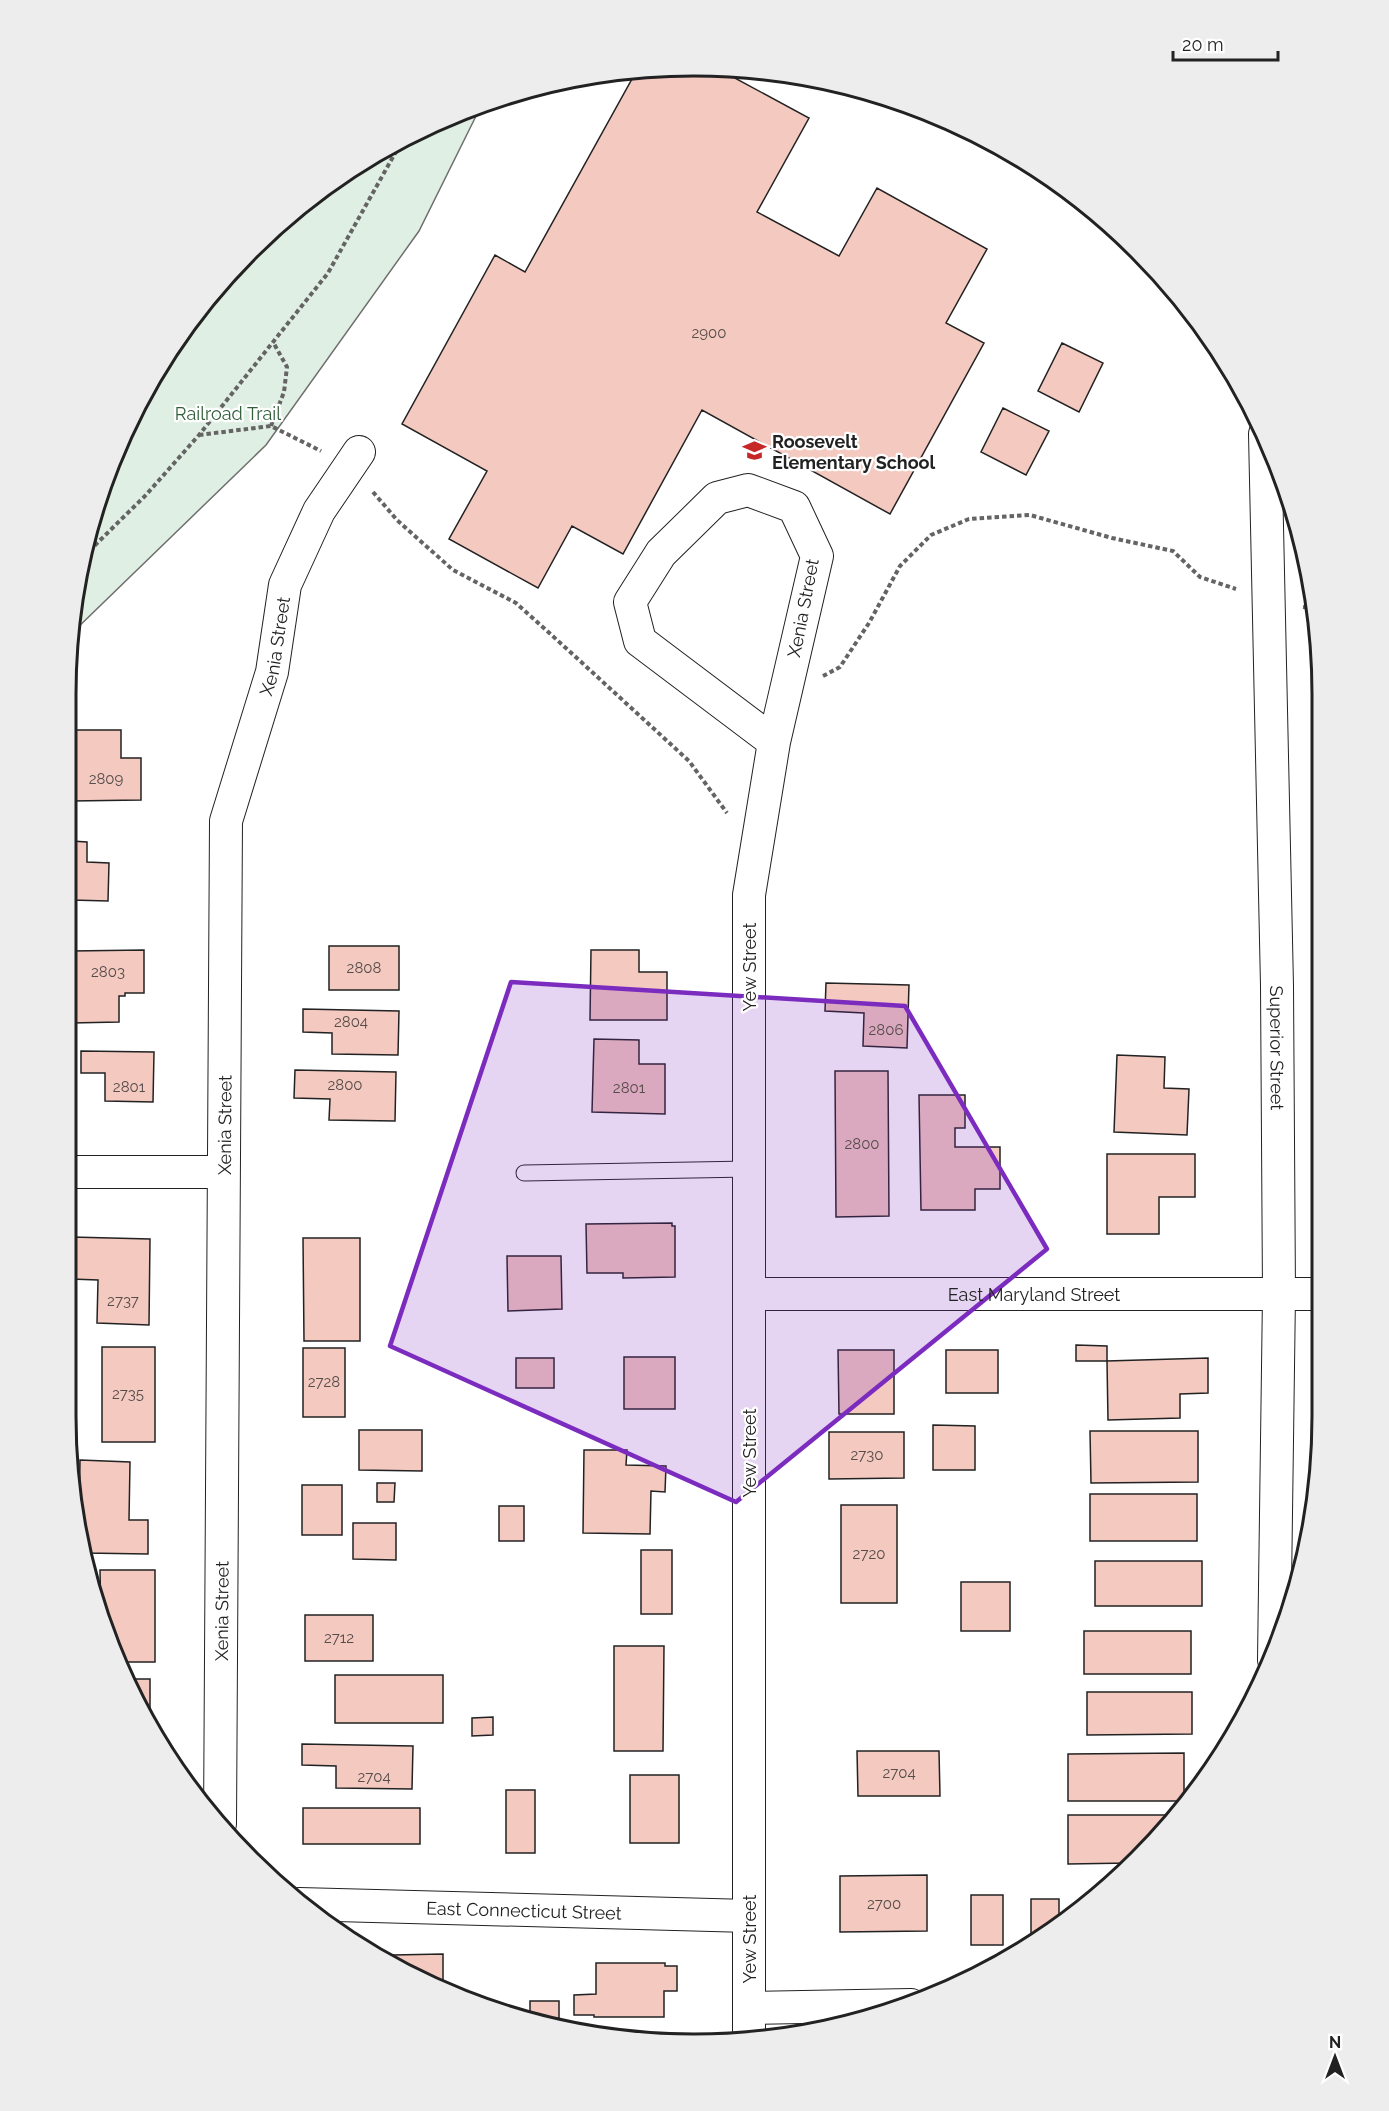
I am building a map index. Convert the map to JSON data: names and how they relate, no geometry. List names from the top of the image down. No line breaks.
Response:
{"streets":{"street":["Xenia Street","Yew Street","Superior Street","East Maryland Street","East Connecticut Street"]},"crossings":[["Xenia Street","Yew Street"],["Yew Street","East Maryland Street"],["Yew Street","East Connecticut Street"],["Superior Street","East Maryland Street"]],"parks":["Railroad Trail"],"places":{"school or university":["Roosevelt Elementary School"]},"house_numbers":["2900","2809","2808","2803","2804","2806","2800","2801","2801","2800","2737","2728","2735","2730","2720","2712","2704","2704","2700"],"scale_bar":"20 m","north":"top"}
